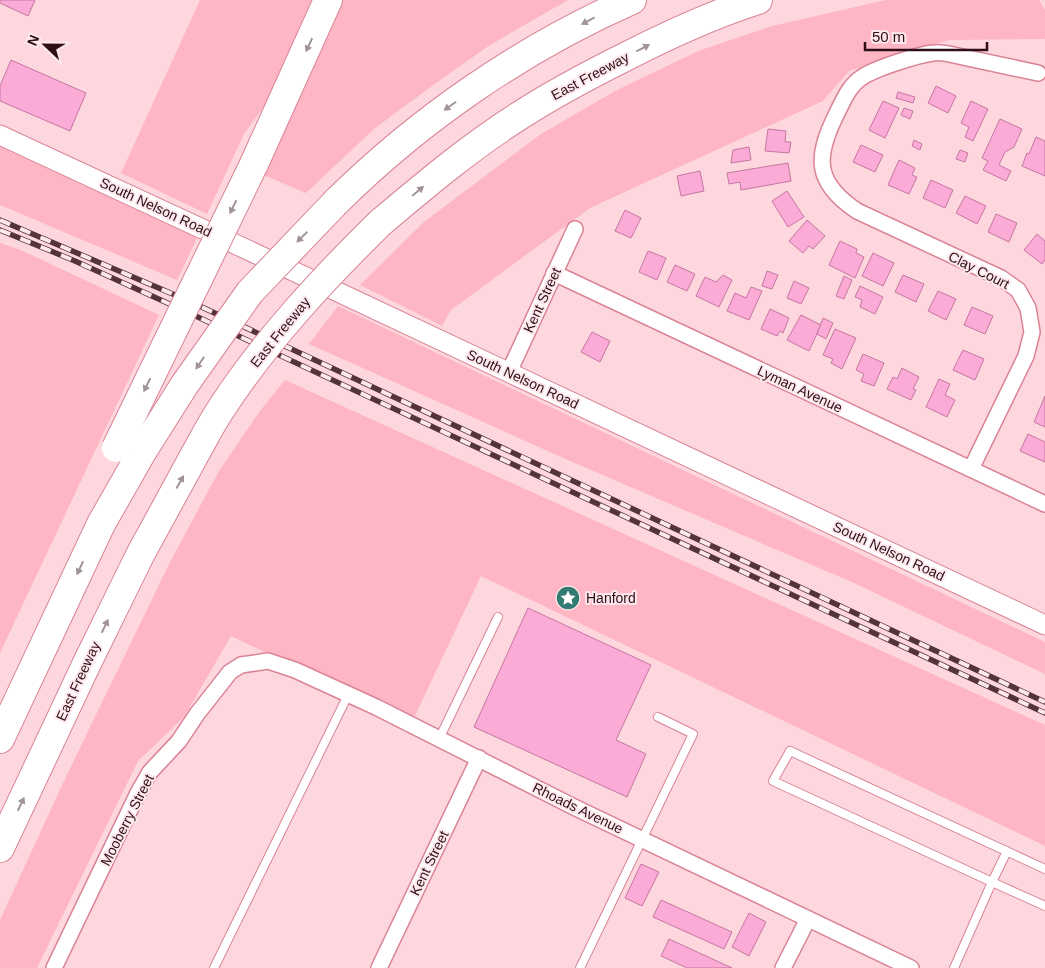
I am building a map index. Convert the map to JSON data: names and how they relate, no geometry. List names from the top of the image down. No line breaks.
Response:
{"streets":{"highway":["East Freeway"],"street":["South Nelson Road","Clay Court","Kent Street","Lyman Avenue","Rhoads Avenue","Mooberry Street"]},"crossings":[["South Nelson Road","Kent Street"],["Clay Court","Lyman Avenue"],["Kent Street","Lyman Avenue"],["Kent Street","Rhoads Avenue"],["Rhoads Avenue","Mooberry Street"]],"places":{"place":["Hanford"]},"scale_bar":"50 m","north":"left"}
